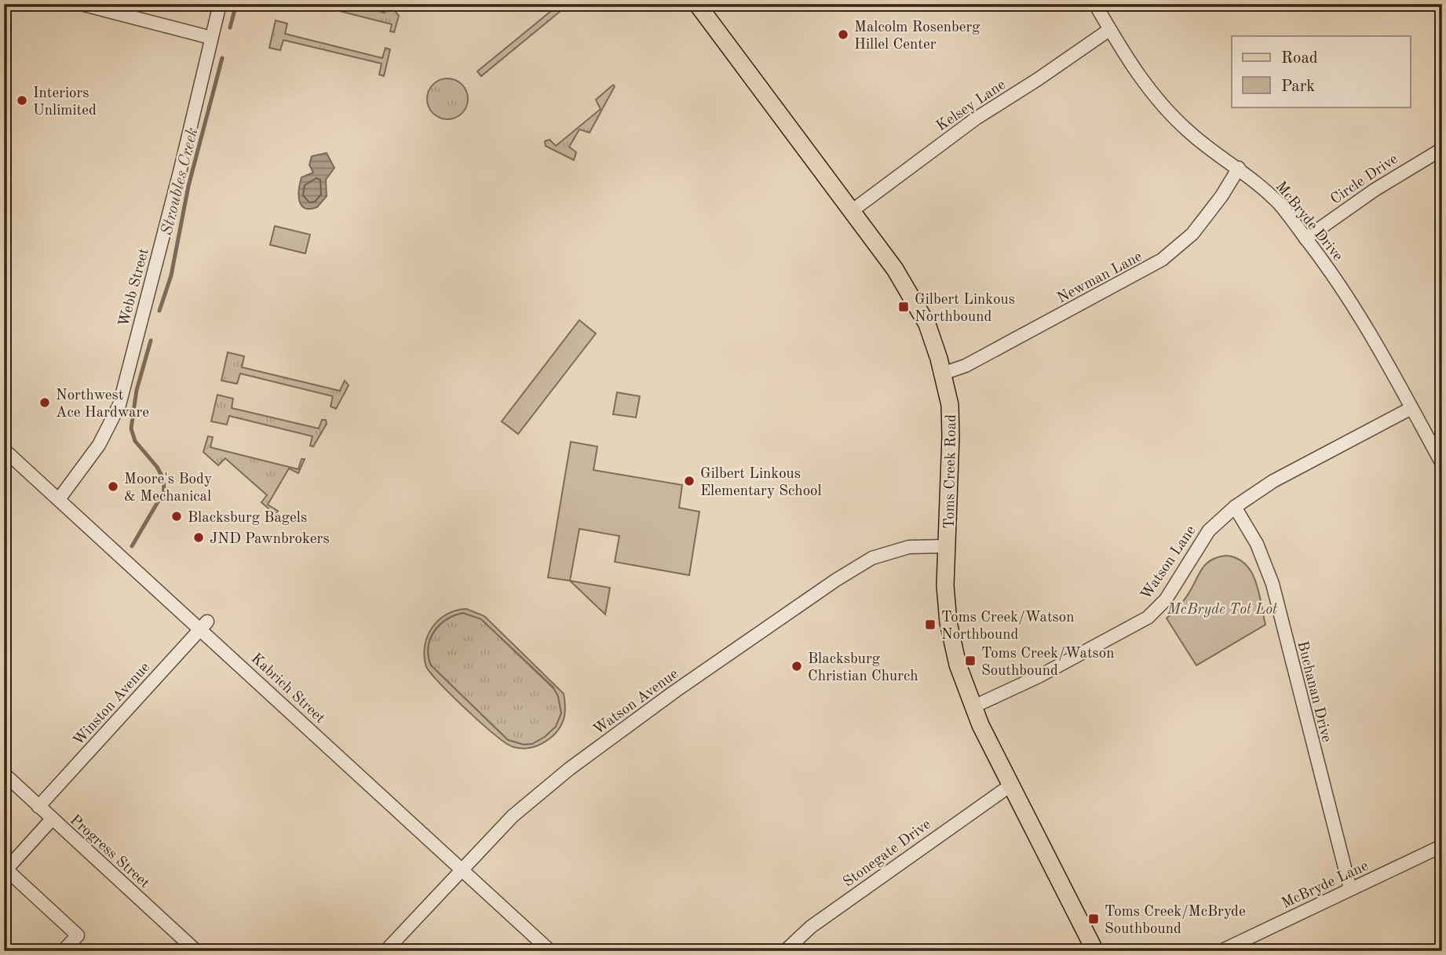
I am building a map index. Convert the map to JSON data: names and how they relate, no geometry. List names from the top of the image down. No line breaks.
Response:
{"streets":{"main road":["Toms Creek Road"],"street":["Kelsey Lane","Circle Drive","McBryde Drive","Newman Lane","Webb Street","Watson Lane","Kabrich Street","Buchanan Drive","Watson Avenue","Winston Avenue","Progress Street","Stonegate Drive","McBryde Lane"]},"crossings":[["Kelsey Lane","McBryde Drive"],["Kelsey Lane","Toms Creek Road"],["Circle Drive","McBryde Drive"],["McBryde Drive","Newman Lane"],["McBryde Drive","Watson Lane"],["Newman Lane","Toms Creek Road"],["Webb Street","Kabrich Street"],["Toms Creek Road","Watson Lane"],["Toms Creek Road","Watson Avenue"],["Toms Creek Road","Stonegate Drive"],["Watson Lane","Buchanan Drive"],["Kabrich Street","Watson Avenue"],["Kabrich Street","Winston Avenue"],["Buchanan Drive","McBryde Lane"],["Winston Avenue","Progress Street"]],"water":["Stroubles Creek"],"parks":["McBryde Tot Lot"],"places":{"other":["Malcolm Rosenberg Hillel Center","Interiors Unlimited","Northwest Ace Hardware","Gilbert Linkous Elementary School","Moore's Body & Mechanical","Blacksburg Bagels","JND Pawnbrokers","Blacksburg Christian Church"],"transit":["Gilbert Linkous Northbound","Toms Creek/Watson Northbound","Toms Creek/Watson Southbound","Toms Creek/McBryde Southbound"]},"legend":["Road","Park"]}
